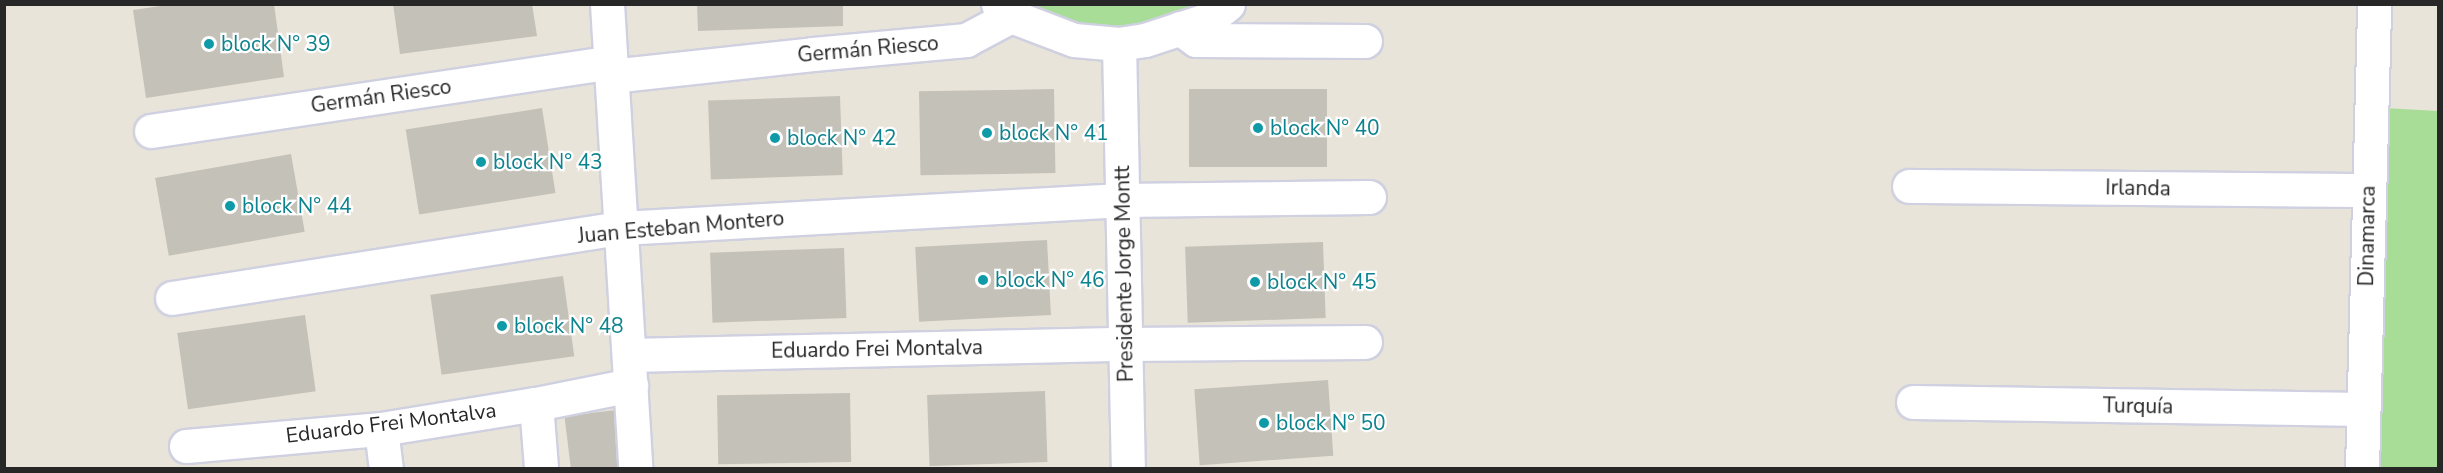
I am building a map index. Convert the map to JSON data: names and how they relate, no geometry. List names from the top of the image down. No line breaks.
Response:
{"streets":{"street":["Germán Riesco","Irlanda","Juan Esteban Montero","Dinamarca","Presidente Jorge Montt","Eduardo Frei Montalva","Turquía"]},"crossings":[["Irlanda","Dinamarca"],["Juan Esteban Montero","Presidente Jorge Montt"],["Dinamarca","Turquía"],["Presidente Jorge Montt","Eduardo Frei Montalva"]],"places":["block N° 39","block N° 40","block N° 41","block N° 42","block N° 43","block N° 44","block N° 46","block N° 45","block N° 48","block N° 50"]}
